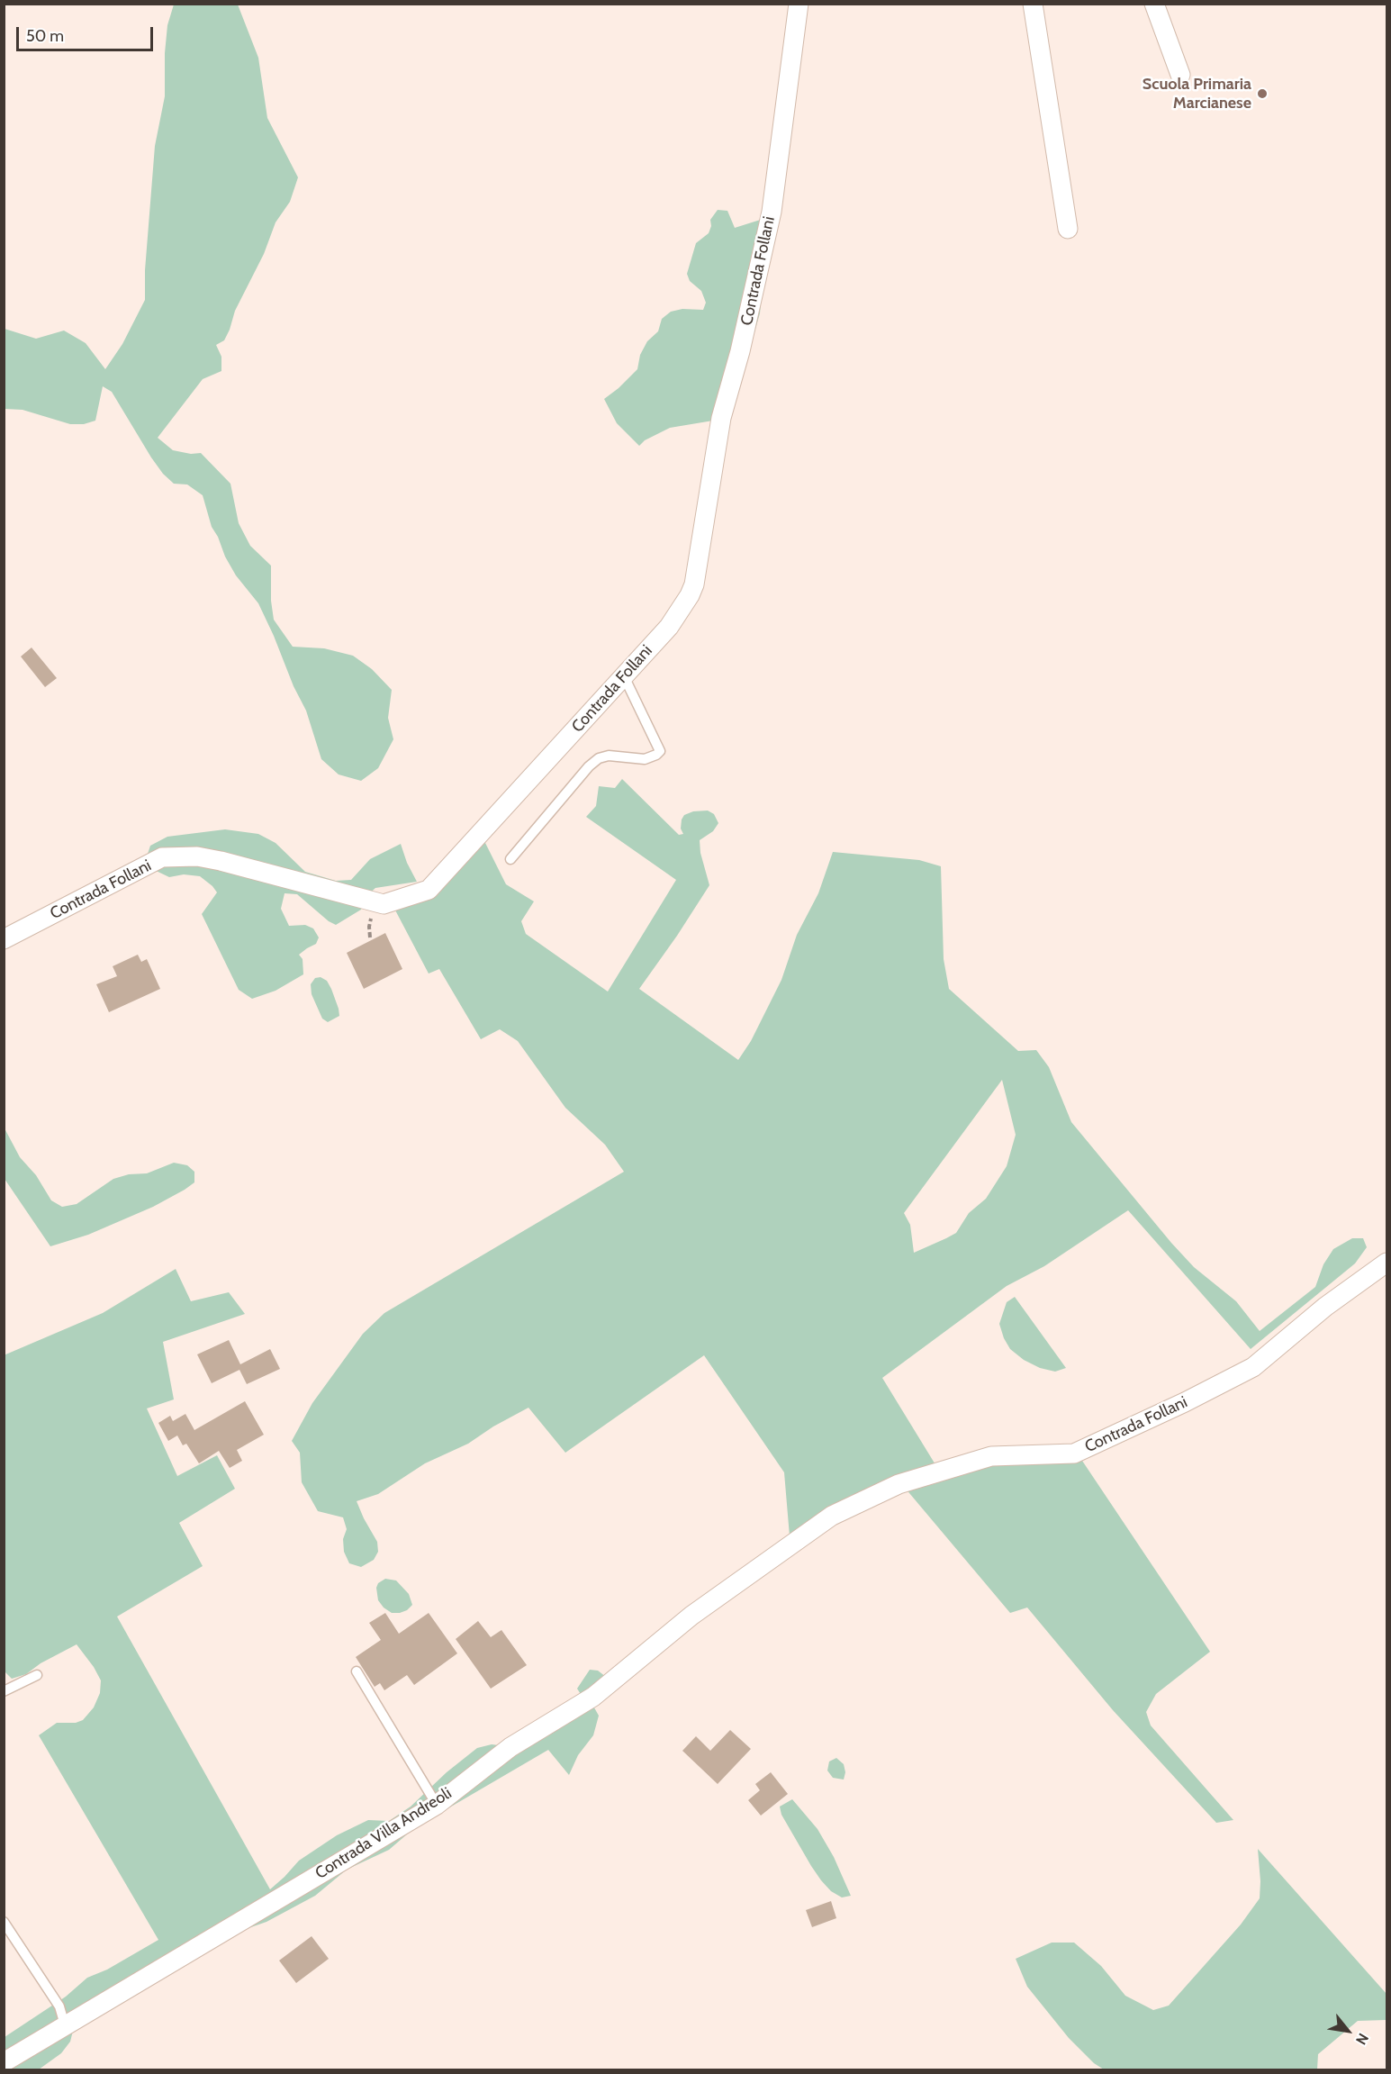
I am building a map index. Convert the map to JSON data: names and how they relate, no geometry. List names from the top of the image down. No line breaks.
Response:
{"streets":{"street":["Contrada Follani","Contrada Villa Andreoli"]},"crossings":[["Contrada Follani","Contrada Villa Andreoli"]],"places":["Scuola Primaria Marcianese"],"scale_bar":"50 m","north":"bottom right"}
